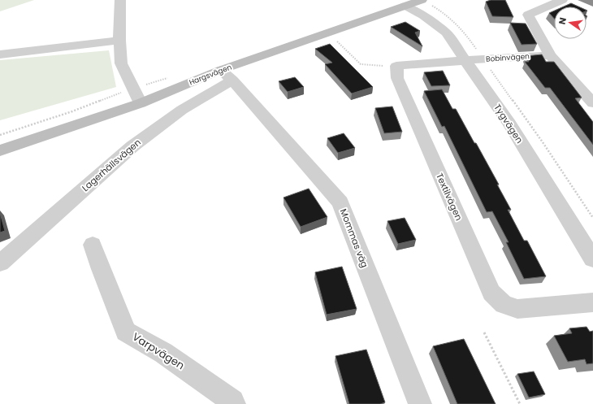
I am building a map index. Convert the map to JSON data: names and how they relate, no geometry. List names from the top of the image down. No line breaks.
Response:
{"streets":{"street":["Bobinvägen","Hargsvägen","Tygvägen","Lagerhällsvägen","Textilvägen","Mommas väg","Varpvägen"]},"crossings":[["Bobinvägen","Tygvägen"],["Hargsvägen","Tygvägen"],["Hargsvägen","Lagerhällsvägen"],["Hargsvägen","Mommas väg"],["Lagerhällsvägen","Mommas väg"]],"north":"left"}
